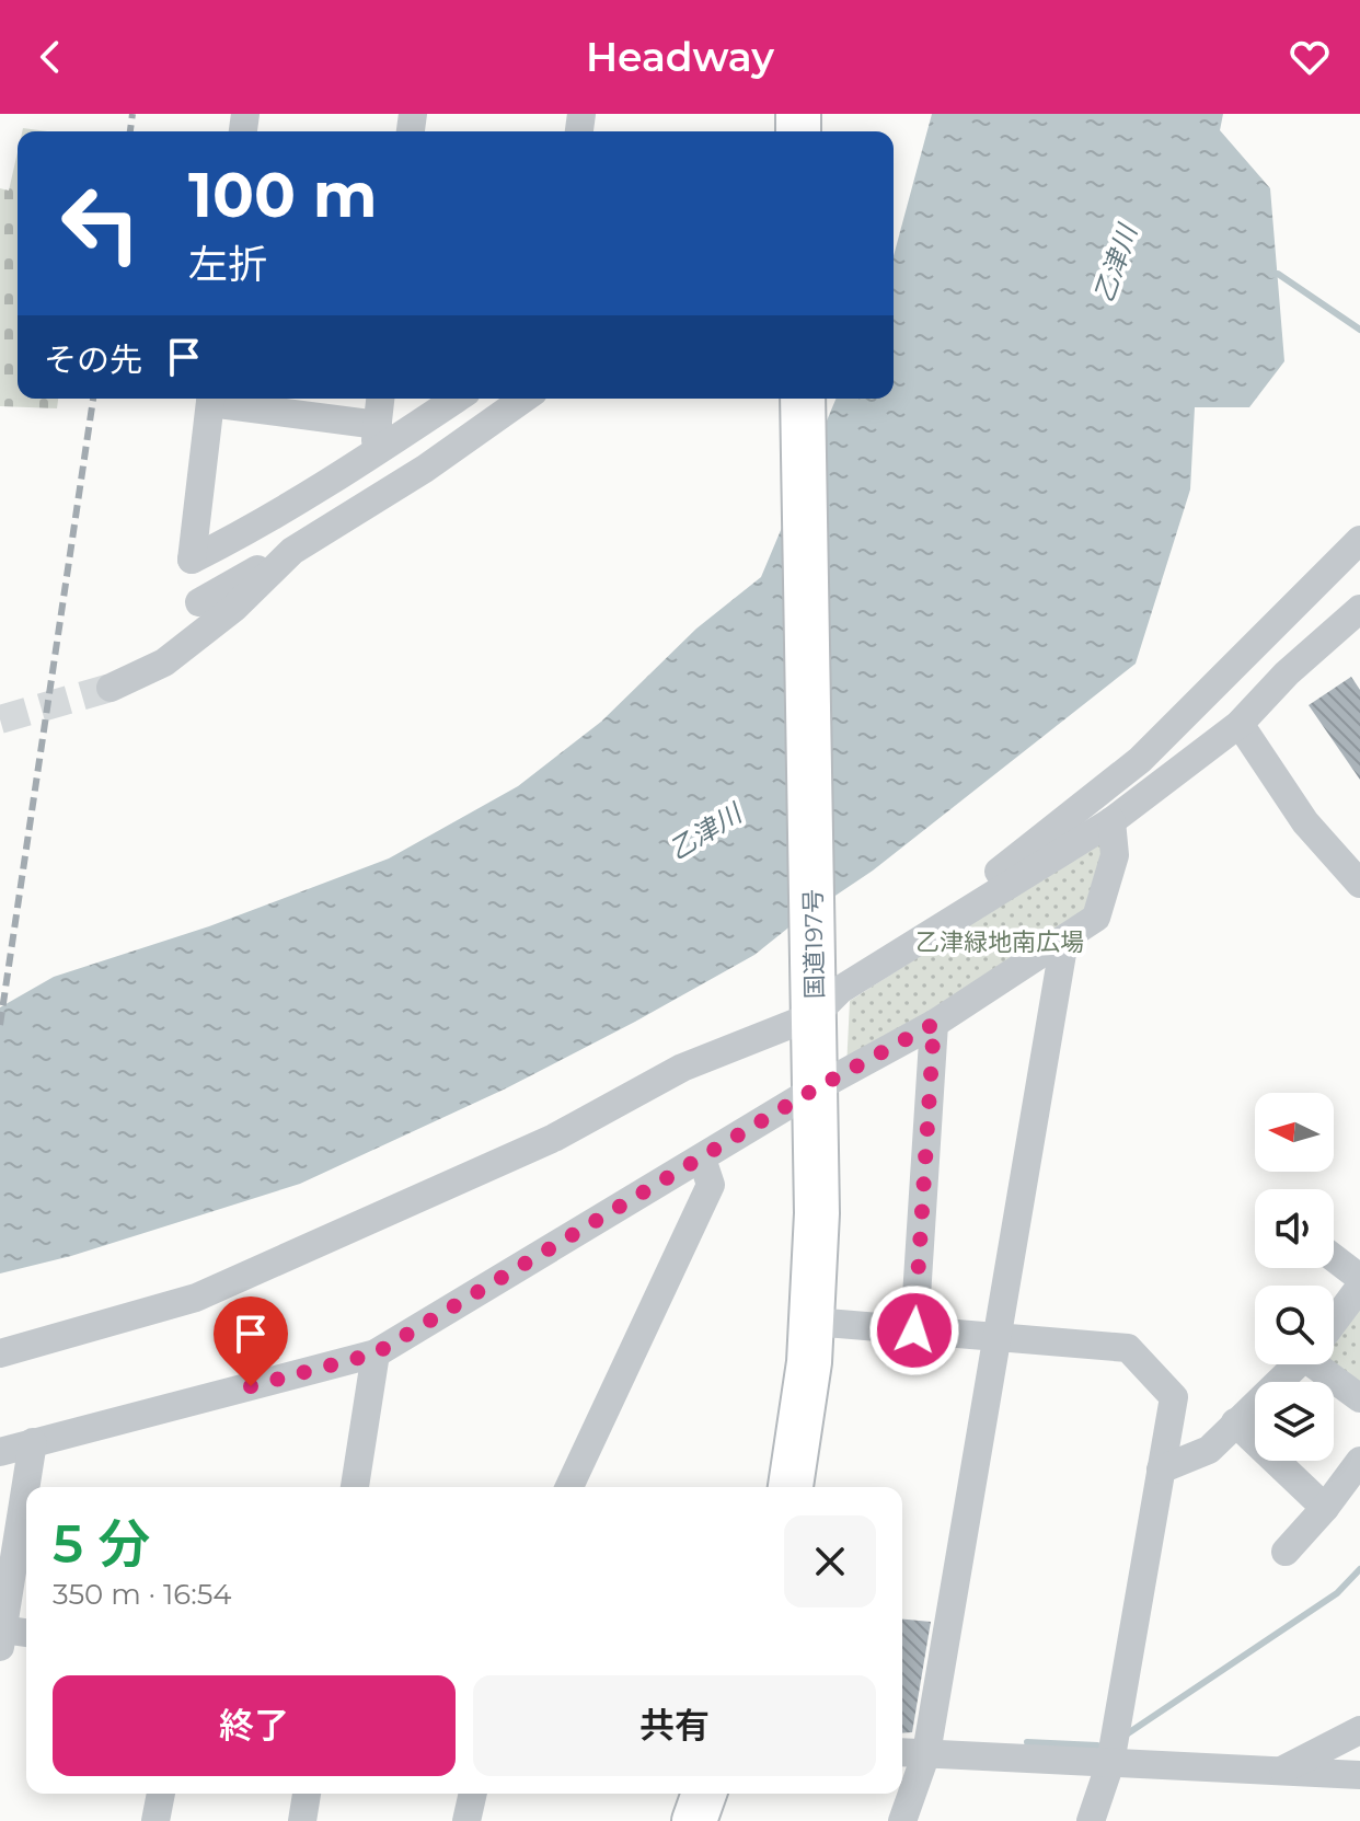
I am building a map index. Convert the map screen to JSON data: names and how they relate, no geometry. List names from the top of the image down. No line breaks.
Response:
{"streets":{"highway":["国道197号"]},"water":["乙津川"],"parks":["乙津緑地南広場"],"north":"left","page":{"header":"Headway","turn":["100 m","左折"],"then":"その先","heading":["5 分","350 m · 16:54"],"buttons":["終了","共有"]}}
